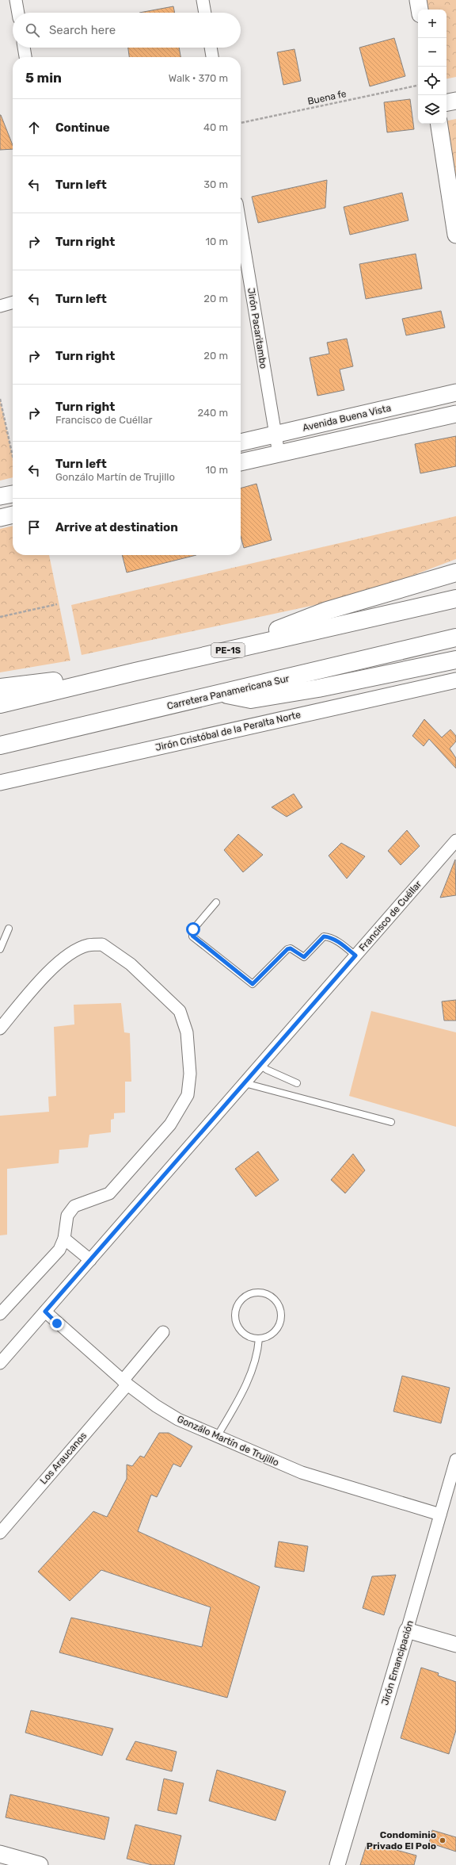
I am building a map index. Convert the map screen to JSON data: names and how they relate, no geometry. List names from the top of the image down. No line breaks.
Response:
{"streets":{"highway":["PE-1S","Carretera Panamericana Sur"],"main road":["Avenida Buena Vista"],"street":["Jirón Pacaritambo","Jirón Cristóbal de la Peralta Norte","Francisco de Cuéllar","Gonzálo Martín de Trujillo","Los Araucanos","Jirón Emancipación"],"path":["Buena fe"]},"crossings":[["Jirón Pacaritambo","Avenida Buena Vista"],["Francisco de Cuéllar","Gonzálo Martín de Trujillo"],["Gonzálo Martín de Trujillo","Los Araucanos"],["Gonzálo Martín de Trujillo","Jirón Emancipación"]],"places":["Condominio Privado El Polo"],"page":{"map_buttons":["+","−"],"search":"Search here","heading":["5 min","Walk · 370 m"],"list":[["Continue","40 m"],["Turn left","30 m"],["Turn right","10 m"],["Turn left","20 m"],["Turn right","20 m"],["Turn right","Francisco de Cuéllar","240 m"],["Turn left","Gonzálo Martín de Trujillo","10 m"],"Arrive at destination"]}}
